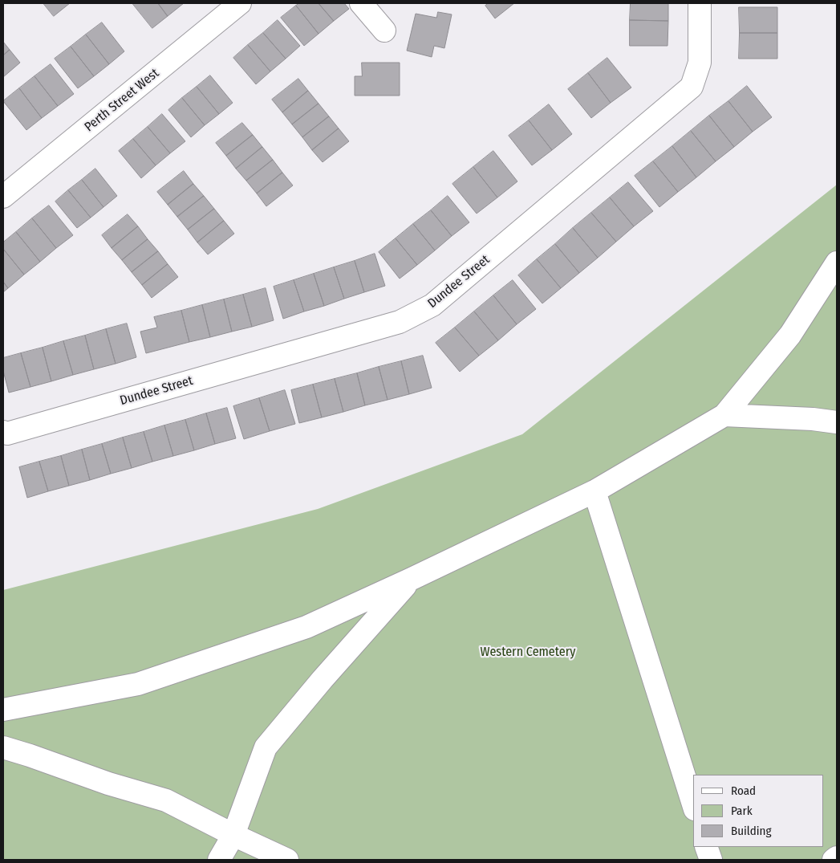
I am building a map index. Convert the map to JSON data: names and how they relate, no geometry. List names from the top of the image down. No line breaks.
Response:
{"streets":{"street":["Perth Street West","Dundee Street"]},"parks":["Western Cemetery"],"legend":["Road","Park","Building"]}
